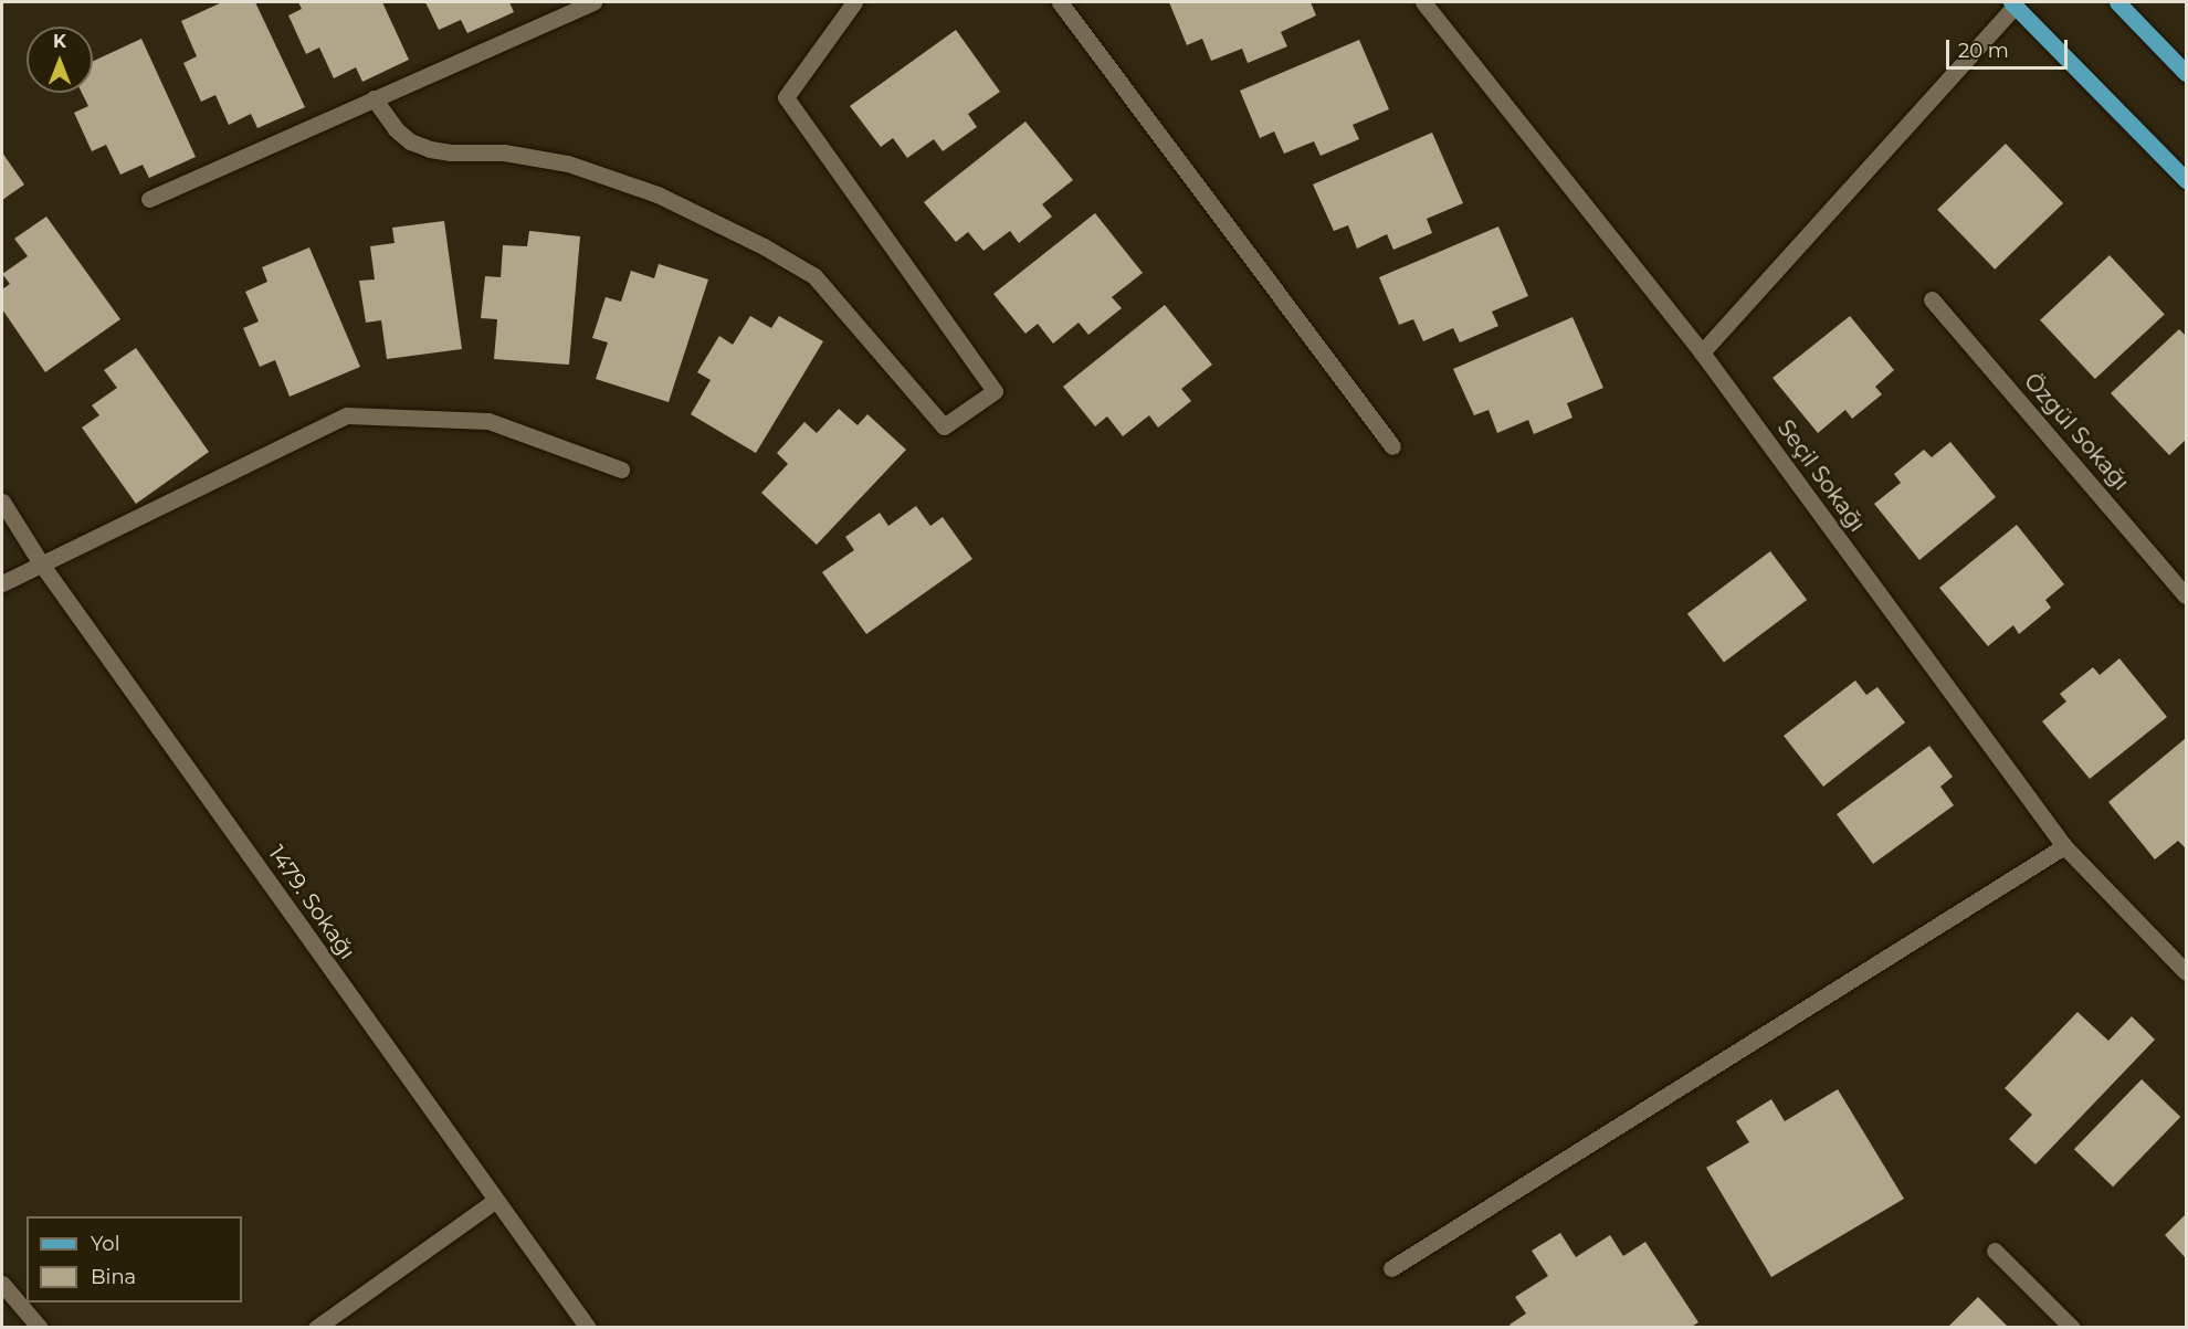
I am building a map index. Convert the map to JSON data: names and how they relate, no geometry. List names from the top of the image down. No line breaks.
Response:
{"streets":{"street":["Özgül Sokağı","Seçil Sokağı","1479. Sokağı"]},"legend":["Yol","Bina"],"scale_bar":"20 m","north":"top"}
